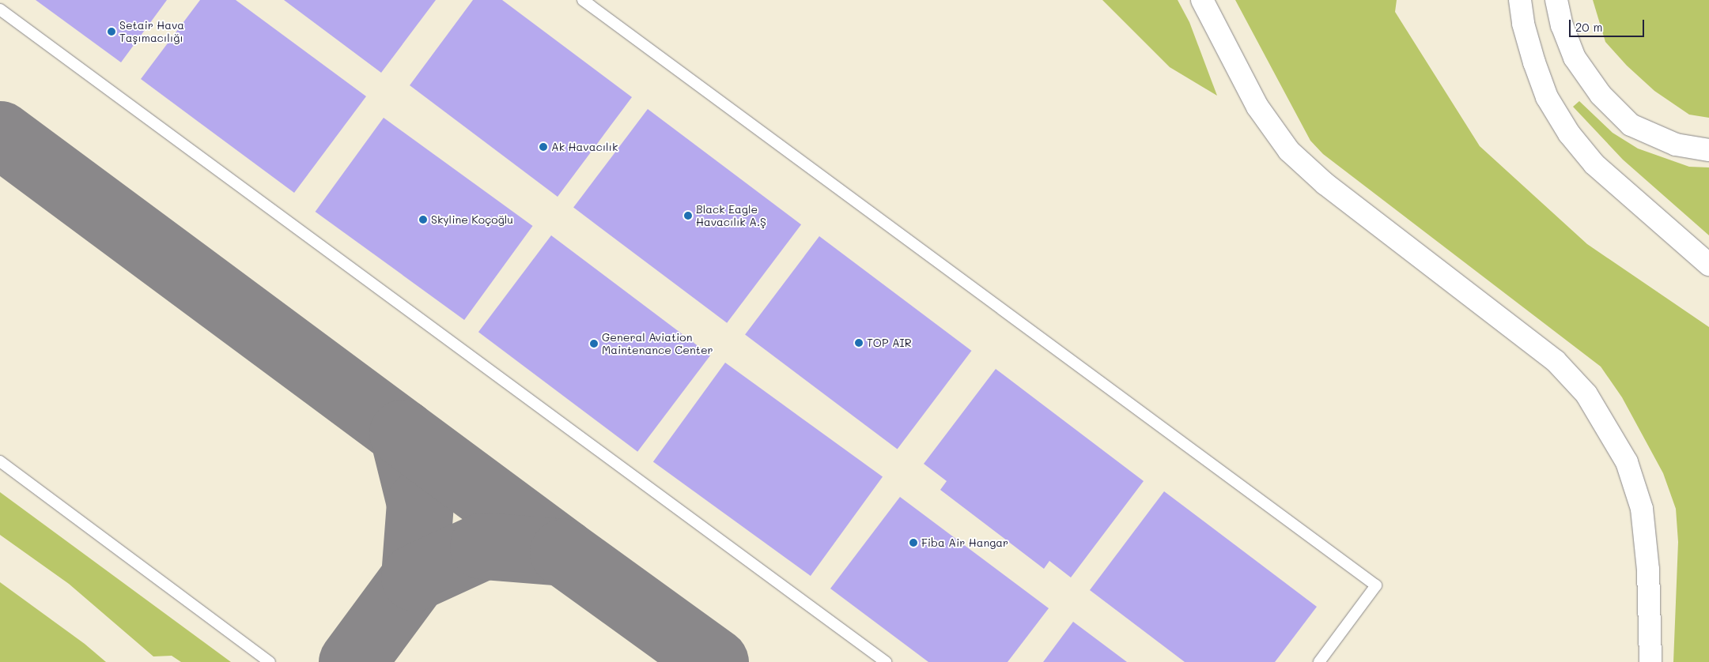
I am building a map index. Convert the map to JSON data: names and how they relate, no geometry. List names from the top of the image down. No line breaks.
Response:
{"places":["Setair Hava Taşımacılığı","Ak Havacılık","Black Eagle Havacılık A.Ş","Skyline Koçoğlu","TOP AIR","General Aviation Maintenance Center","Fiba Air Hangar"],"scale_bar":"20 m"}
